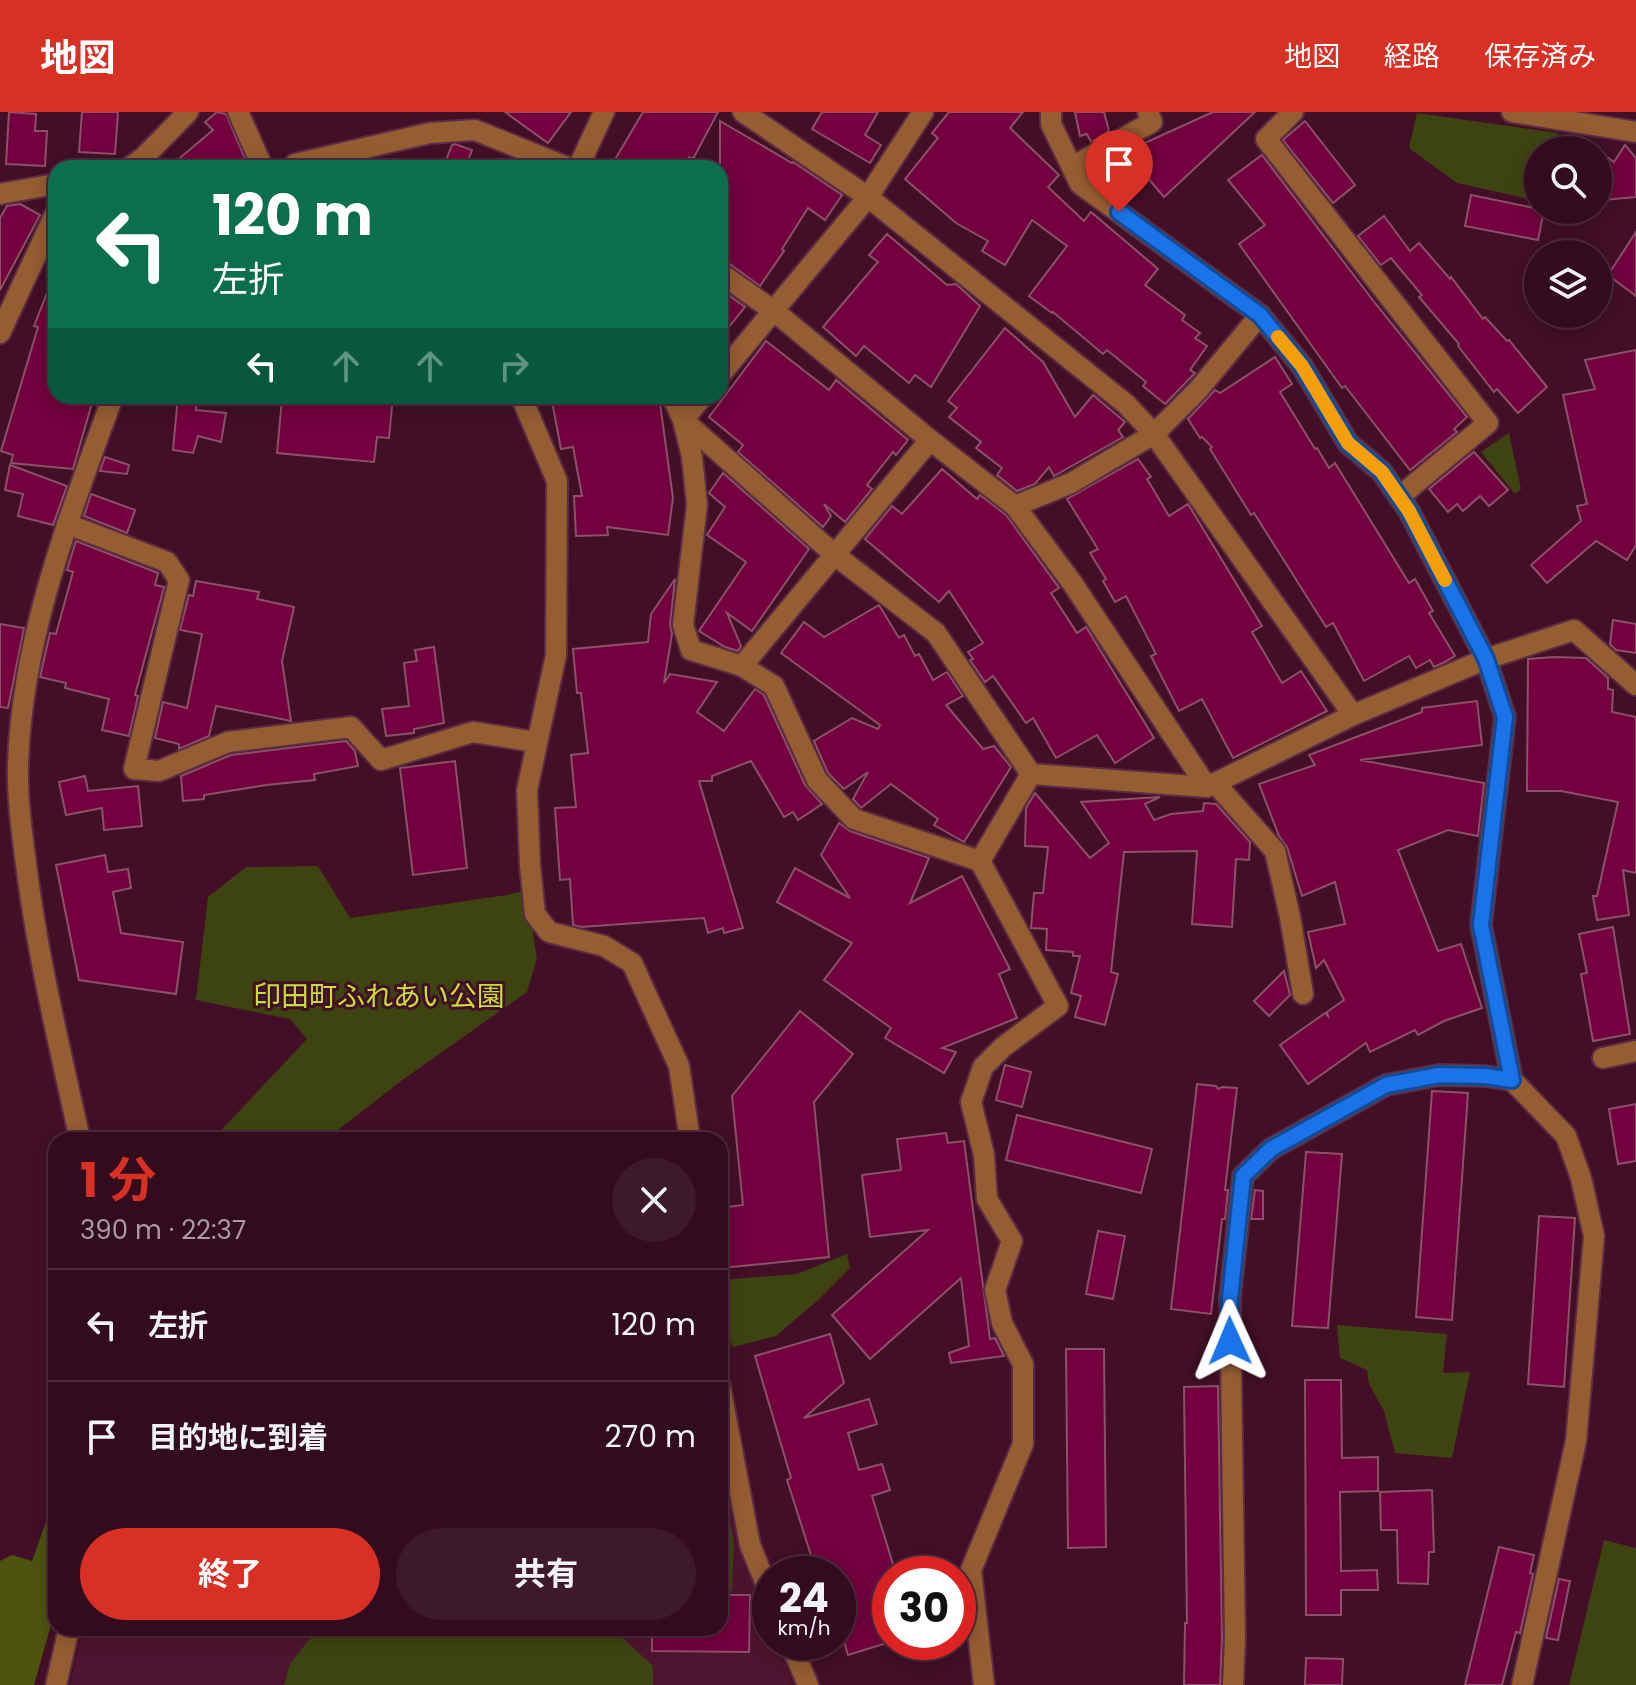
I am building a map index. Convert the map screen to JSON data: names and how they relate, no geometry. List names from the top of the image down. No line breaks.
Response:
{"parks":["印田町ふれあい公園"],"page":{"header":"地図","nav":["地図","経路","保存済み"],"turn":["120 m","左折"],"heading":["1 分","390 m · 22:37"],"list":[{"name":"左折","value":"120 m"},{"name":"目的地に到着","value":"270 m"}],"buttons":["終了","共有"],"speed":"24 km/h","limit":"30"}}
